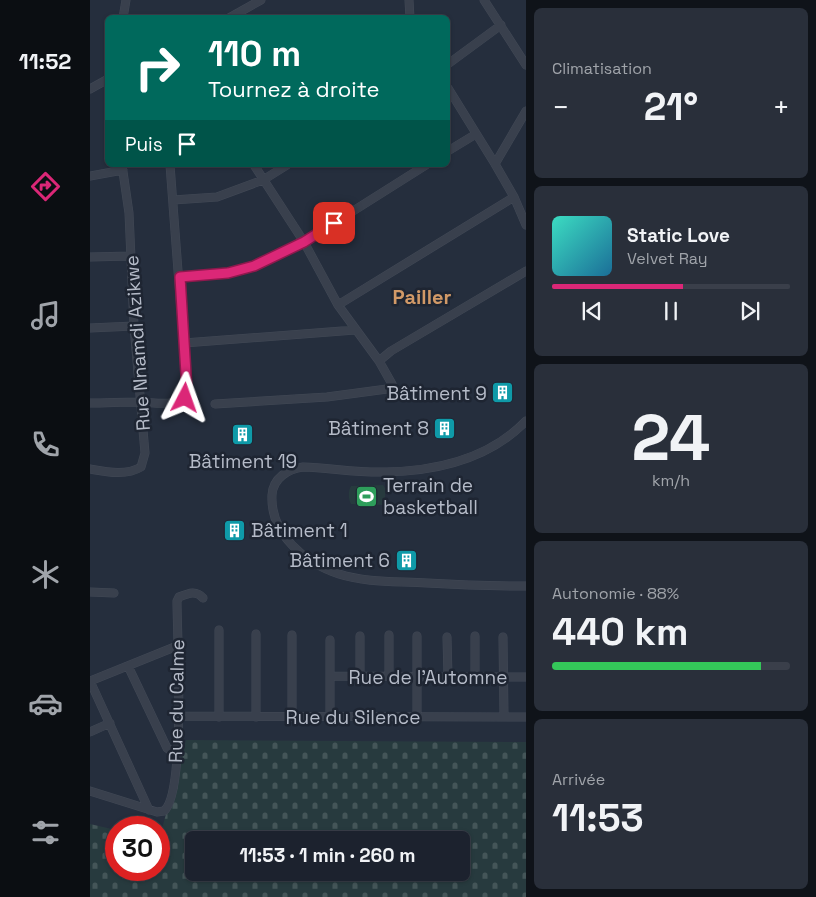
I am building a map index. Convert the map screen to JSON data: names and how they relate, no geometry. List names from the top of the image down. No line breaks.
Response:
{"streets":{"street":["Rue Nnamdi Azikwe","Rue de l'Automne","Rue du Calme","Rue du Silence"]},"crossings":[["Rue du Calme","Rue du Silence"]],"districts":["Pailler"],"places":{"building":["Bâtiment 9","Bâtiment 8","Bâtiment 19","Bâtiment 1","Bâtiment 6"],"sports":["Terrain de basketball"]},"page":{"tabs":"11:52","tile":["Climatisation",["24","km/h"],["Autonomie · 88%","440 km"],["Arrivée","11:53"]],"turn":["110 m","Tournez à droite"],"heat":["−","21°","+"],"then":"Puis","song":["Static Love","Velvet Ray"],"limit":"30","trip":"11:53 · 1 min · 260 m"}}
